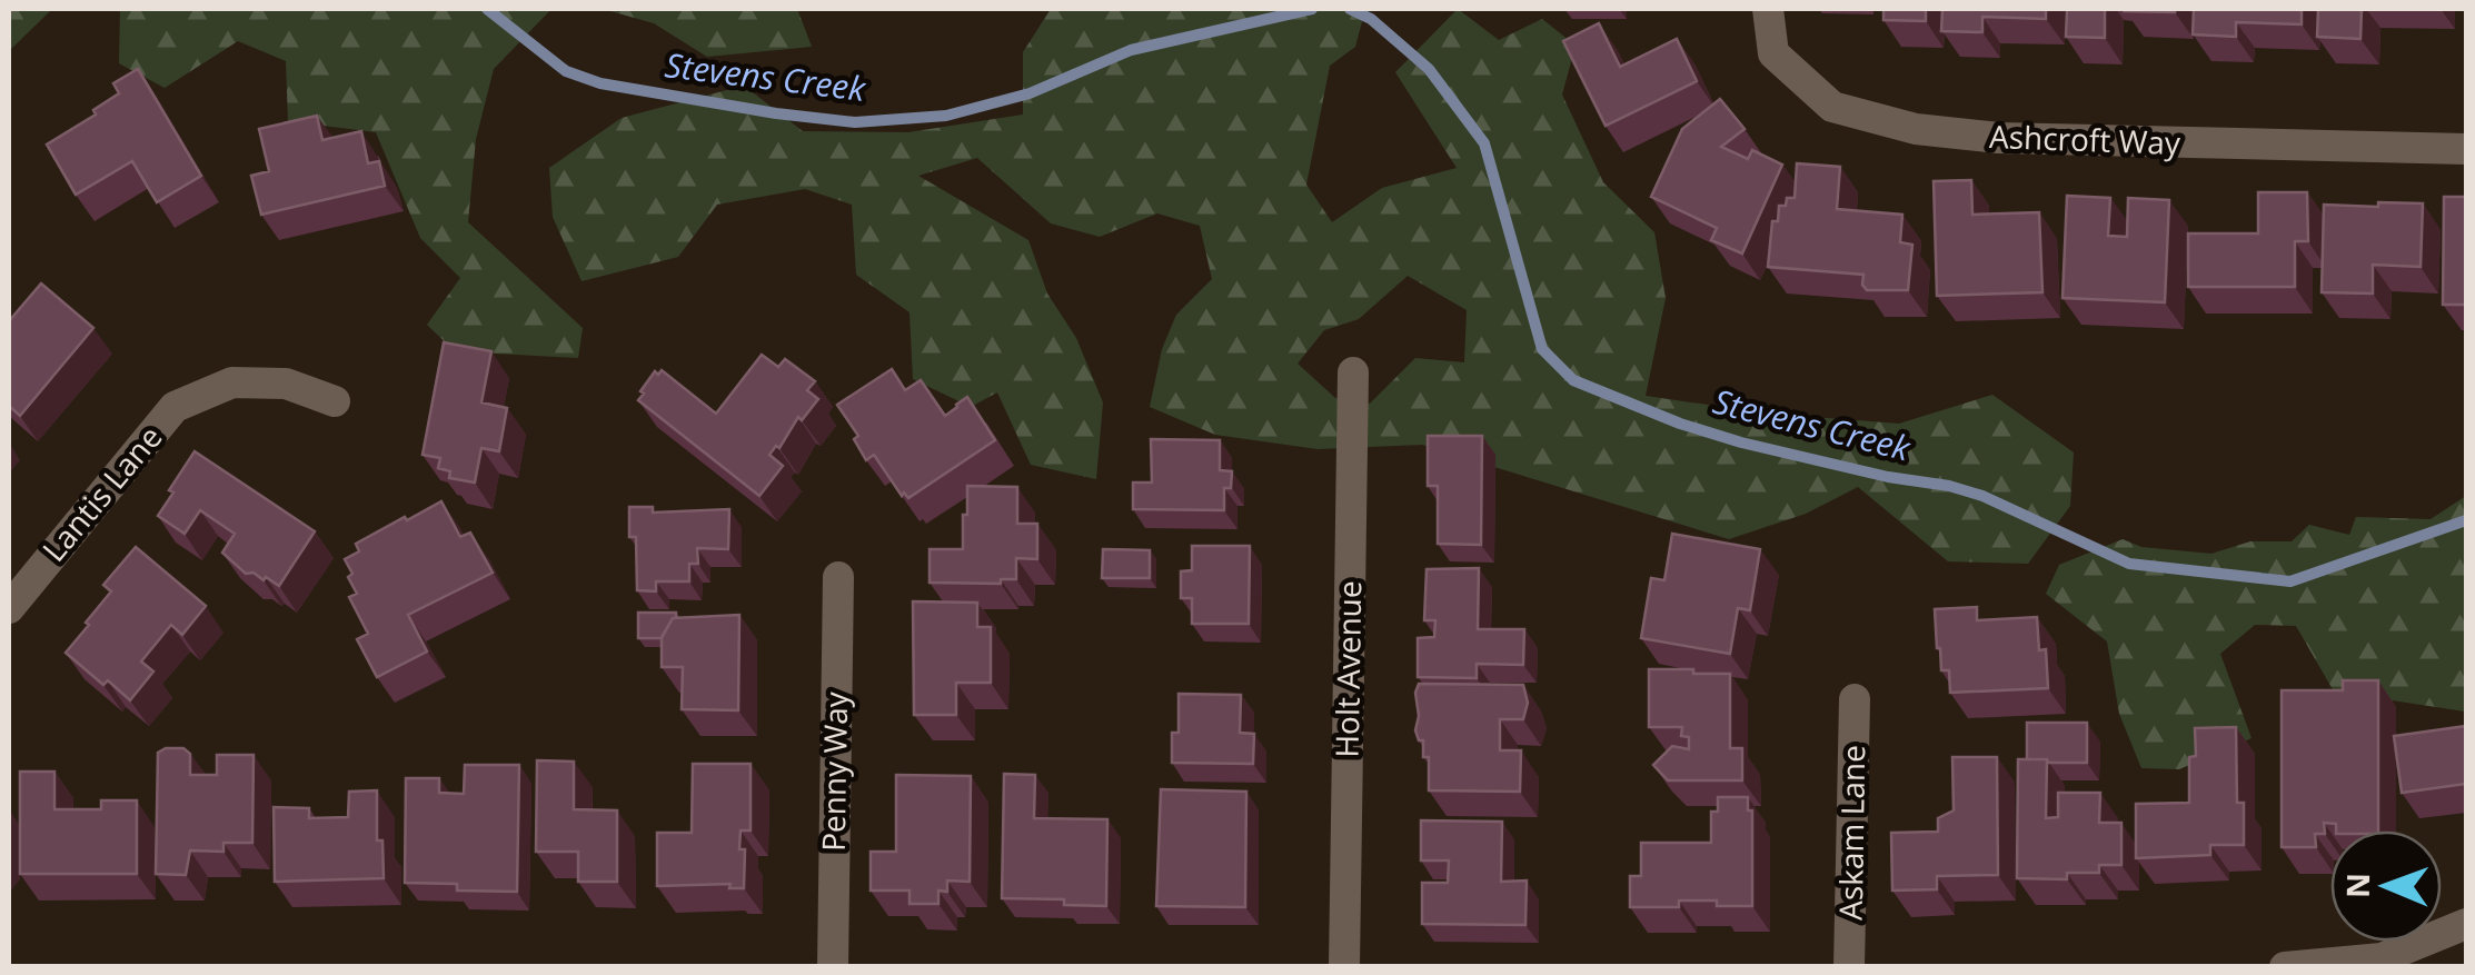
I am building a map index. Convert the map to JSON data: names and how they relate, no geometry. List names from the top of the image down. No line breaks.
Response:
{"streets":{"street":["Ashcroft Way","Lantis Lane","Holt Avenue","Penny Way","Askam Lane"]},"water":["Stevens Creek"],"north":"left"}
